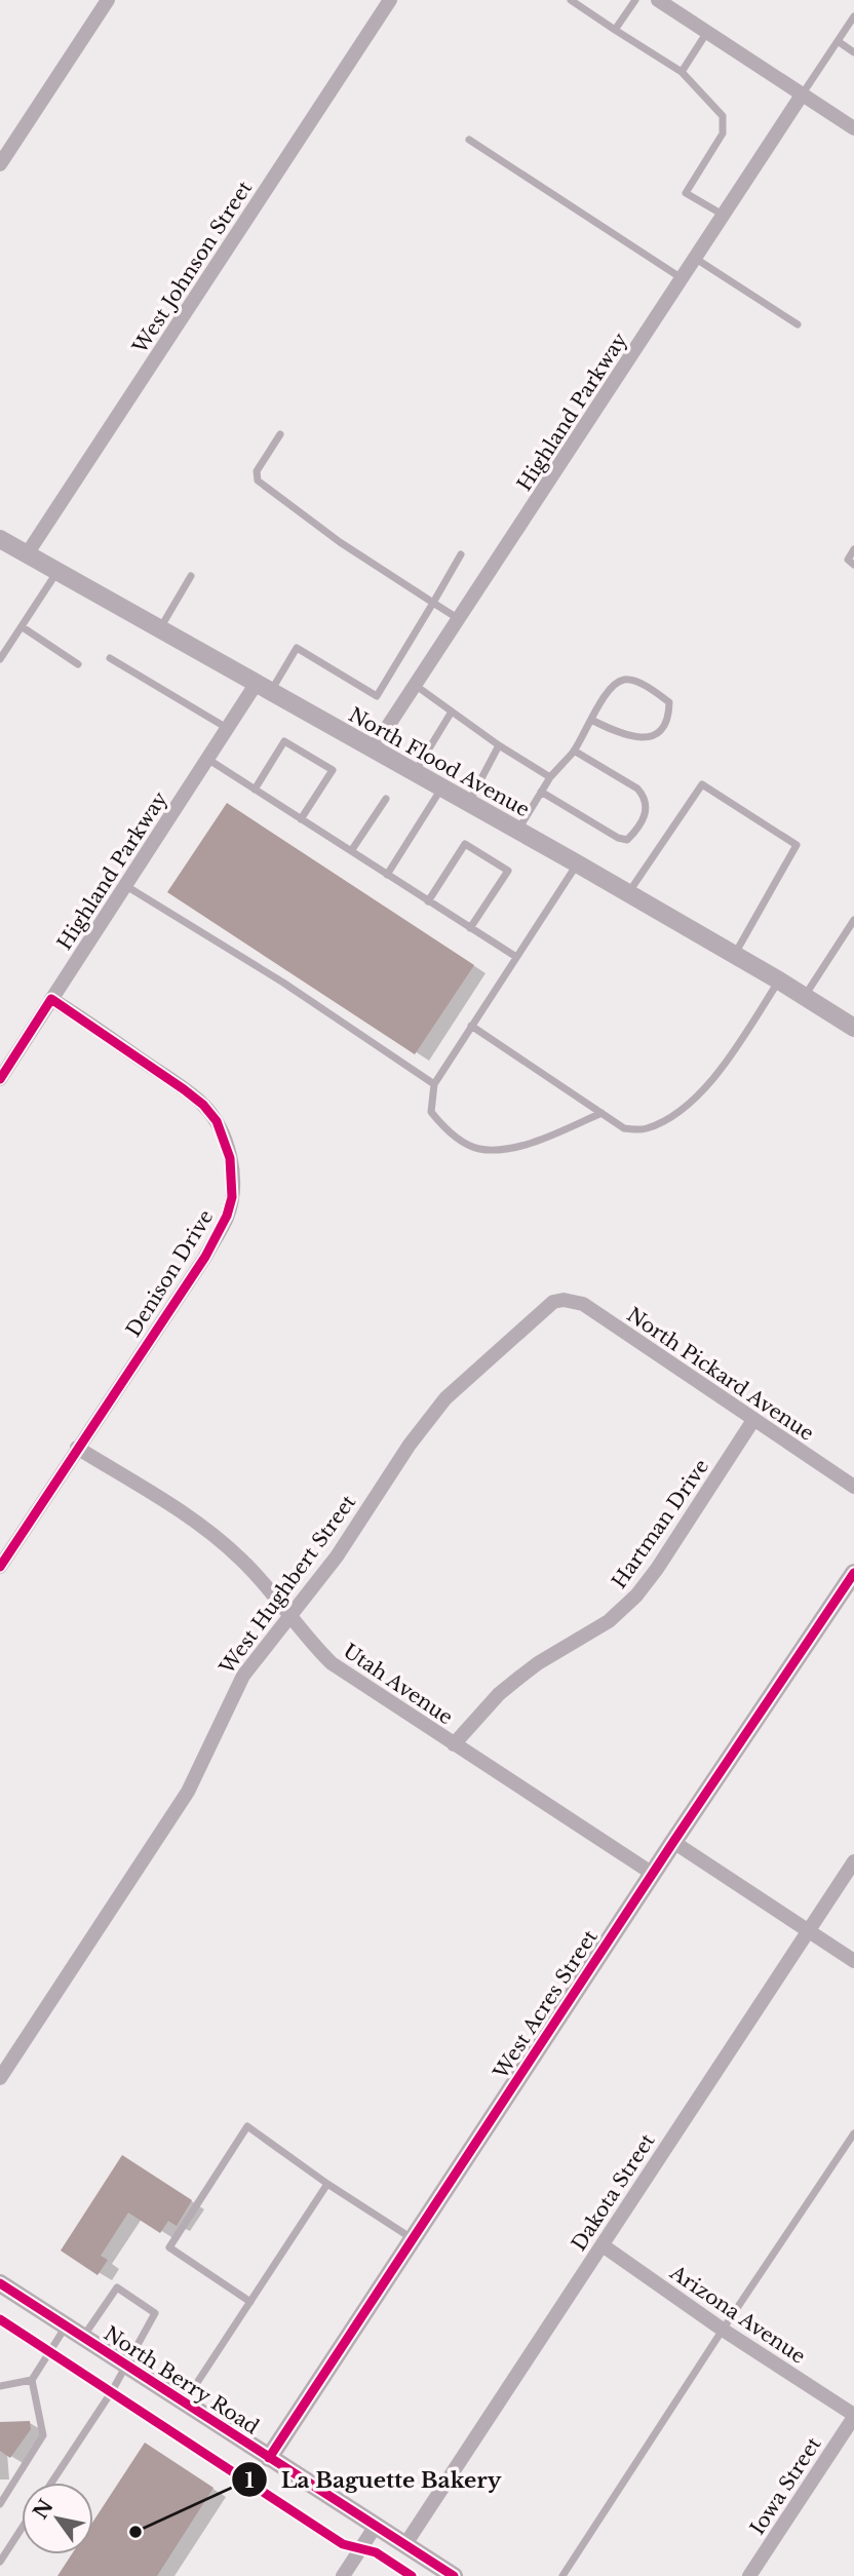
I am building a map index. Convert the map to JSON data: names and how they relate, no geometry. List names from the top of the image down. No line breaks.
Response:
{"streets":{"street":["West Johnson Street","Highland Parkway","North Flood Avenue","Denison Drive","North Pickard Avenue","Hartman Drive","West Hughbert Street","Utah Avenue","West Acres Street","Dakota Street","Arizona Avenue","North Berry Road","Iowa Street"]},"crossings":[["West Johnson Street","North Flood Avenue"],["Highland Parkway","North Flood Avenue"],["Highland Parkway","Denison Drive"],["Denison Drive","Utah Avenue"],["North Pickard Avenue","Hartman Drive"],["North Pickard Avenue","West Hughbert Street"],["Hartman Drive","Utah Avenue"],["West Hughbert Street","Utah Avenue"],["Utah Avenue","West Acres Street"],["West Acres Street","North Berry Road"],["Dakota Street","Arizona Avenue"],["Dakota Street","North Berry Road"],["Arizona Avenue","Iowa Street"]],"places":["La Baguette Bakery"],"north":"top left"}
